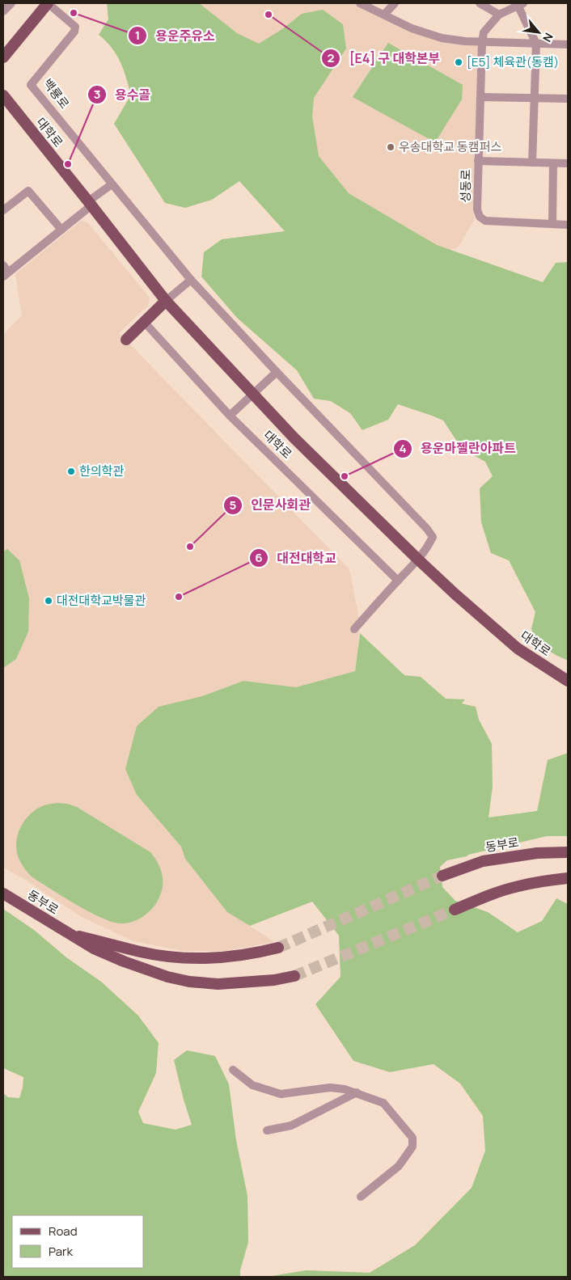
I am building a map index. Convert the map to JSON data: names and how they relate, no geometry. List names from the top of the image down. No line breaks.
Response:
{"streets":{"main road":["백룡로","대학로","동부로"],"street":["성동로"]},"places":["용운주유소","[E4] 구 대학본부","[E5] 체육관(동캠)","우송대학교 동캠퍼스","용수골","한의학관","용운마젤란아파트","인문사회관","대전대학교","대전대학교박물관"],"legend":["Road","Park"],"north":"bottom right"}
